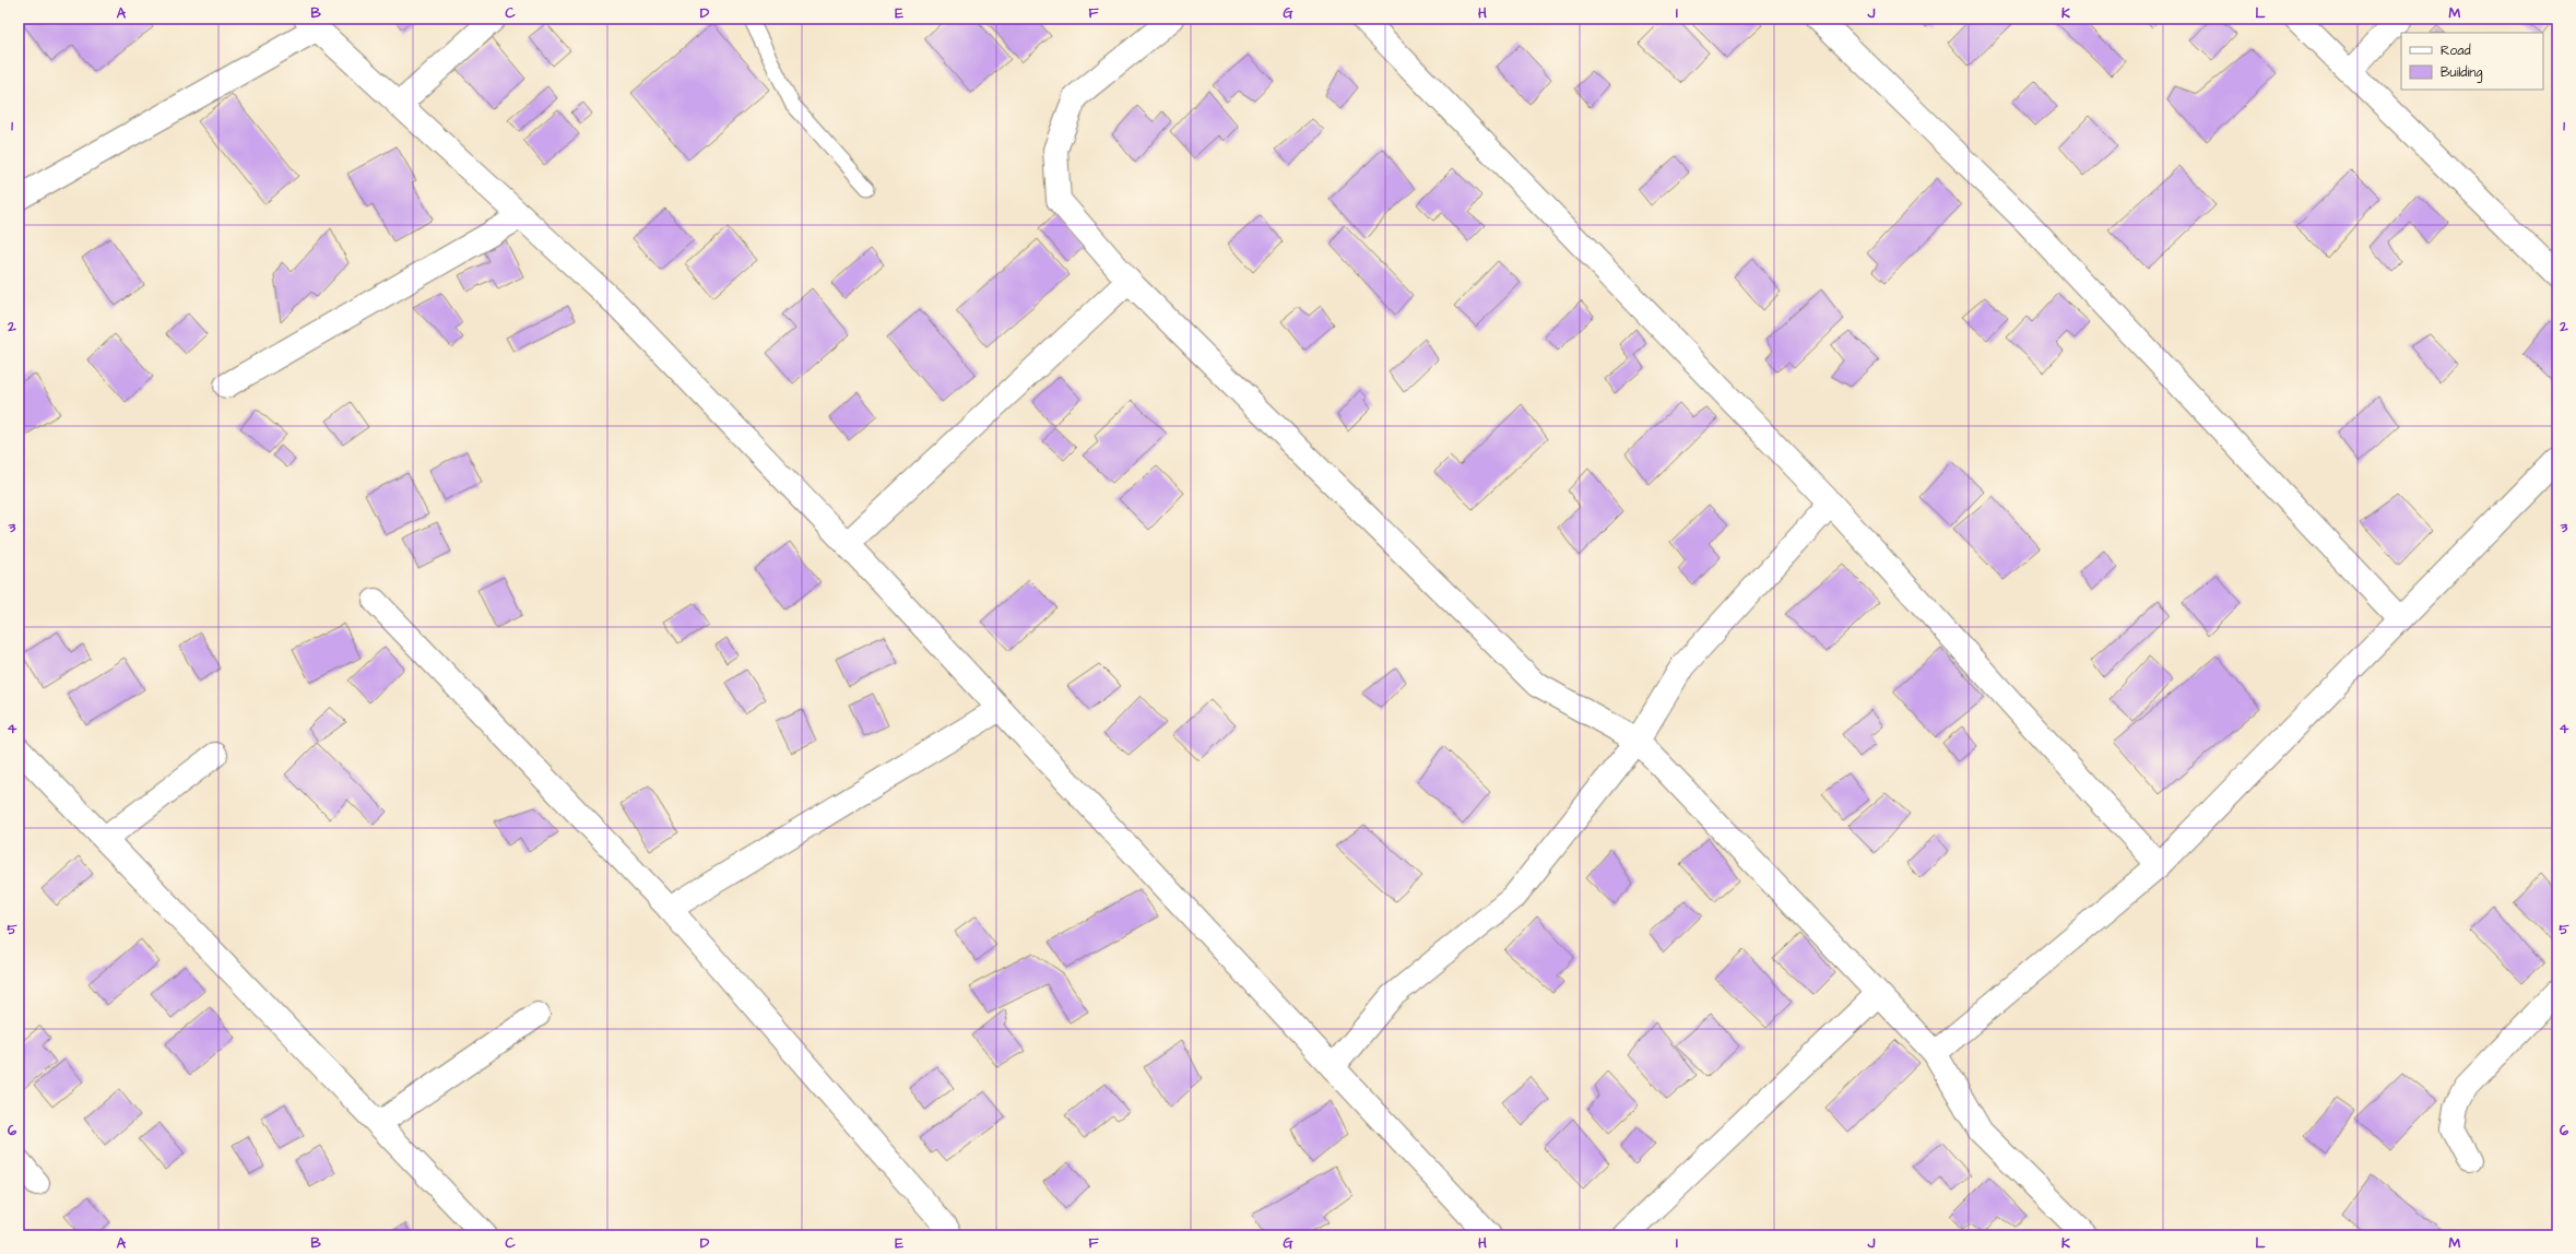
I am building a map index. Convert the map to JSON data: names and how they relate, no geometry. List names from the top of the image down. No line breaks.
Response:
{"legend":["Road","Building"],"grid":{"columns":["A","B","C","D","E","F","G","H","I","J","K","L","M"],"rows":["1","2","3","4","5","6"]}}
